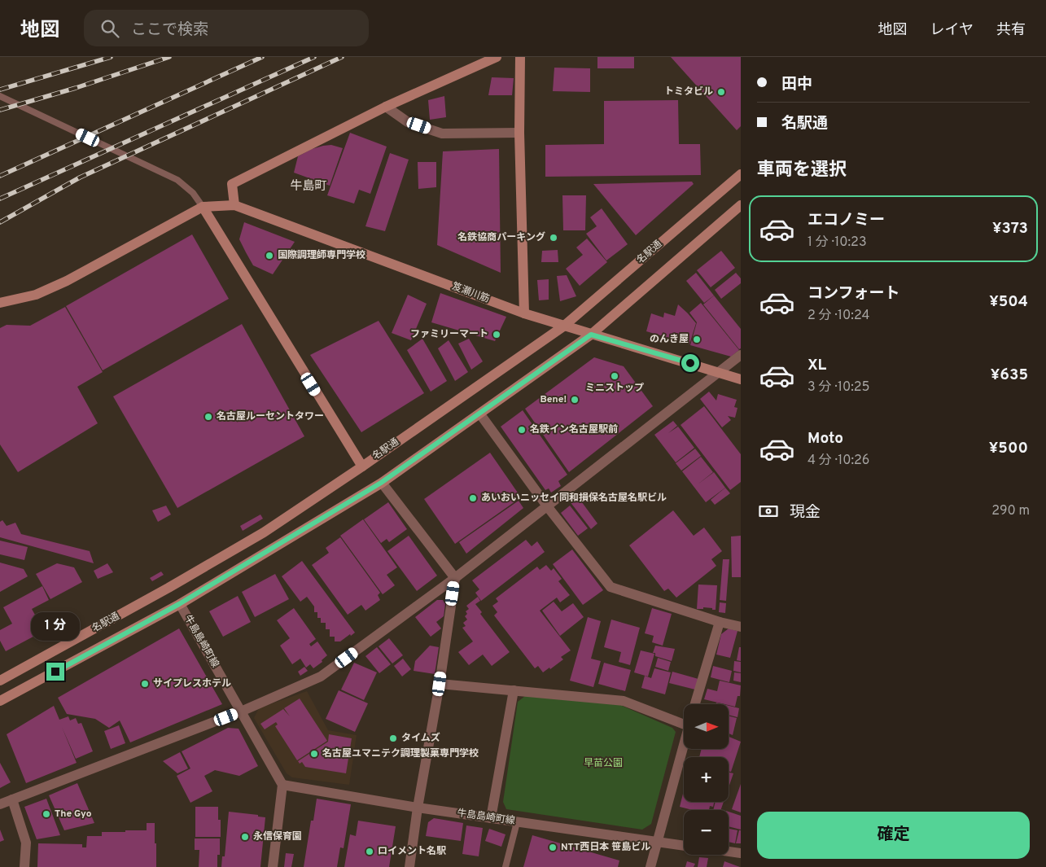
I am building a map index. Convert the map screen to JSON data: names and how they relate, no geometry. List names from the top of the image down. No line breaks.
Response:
{"streets":{"street":["名駅通","笈瀬川筋","牛島島崎町線"]},"crossings":[["名駅通","笈瀬川筋"],["名駅通","牛島島崎町線"]],"districts":["牛島町"],"parks":["早苗公園"],"places":["トミタビル","名鉄協商パーキング","国際調理師専門学校","ファミリーマート","のんき屋","ミニストップ","Bene!","名古屋ルーセントタワー","名鉄イン名古屋駅前","あいおいニッセイ同和損保名古屋名駅ビル","サイプレスホテル","タイムズ","名古屋ユマニテク調理製菓専門学校","The Gyo","永信保育園","NTT西日本 笹島ビル","ロイメント名駅"],"north":"right","page":{"header":"地図","search":"ここで検索","nav":["地図","レイヤ","共有"],"banner":["田中","名駅通"],"heading":"車両を選択","list":[{"name":"エコノミー","note":"1 分 · 10:23","value":"¥373"},{"name":"コンフォート","note":"2 分 · 10:24","value":"¥504"},{"name":"XL","note":"3 分 · 10:25","value":"¥635"},{"name":"Moto","note":"4 分 · 10:26","value":"¥500"}],"pay":["現金","290 m"],"bubble":"1 分","map_buttons":["+","−"],"buttons":"確定"}}
